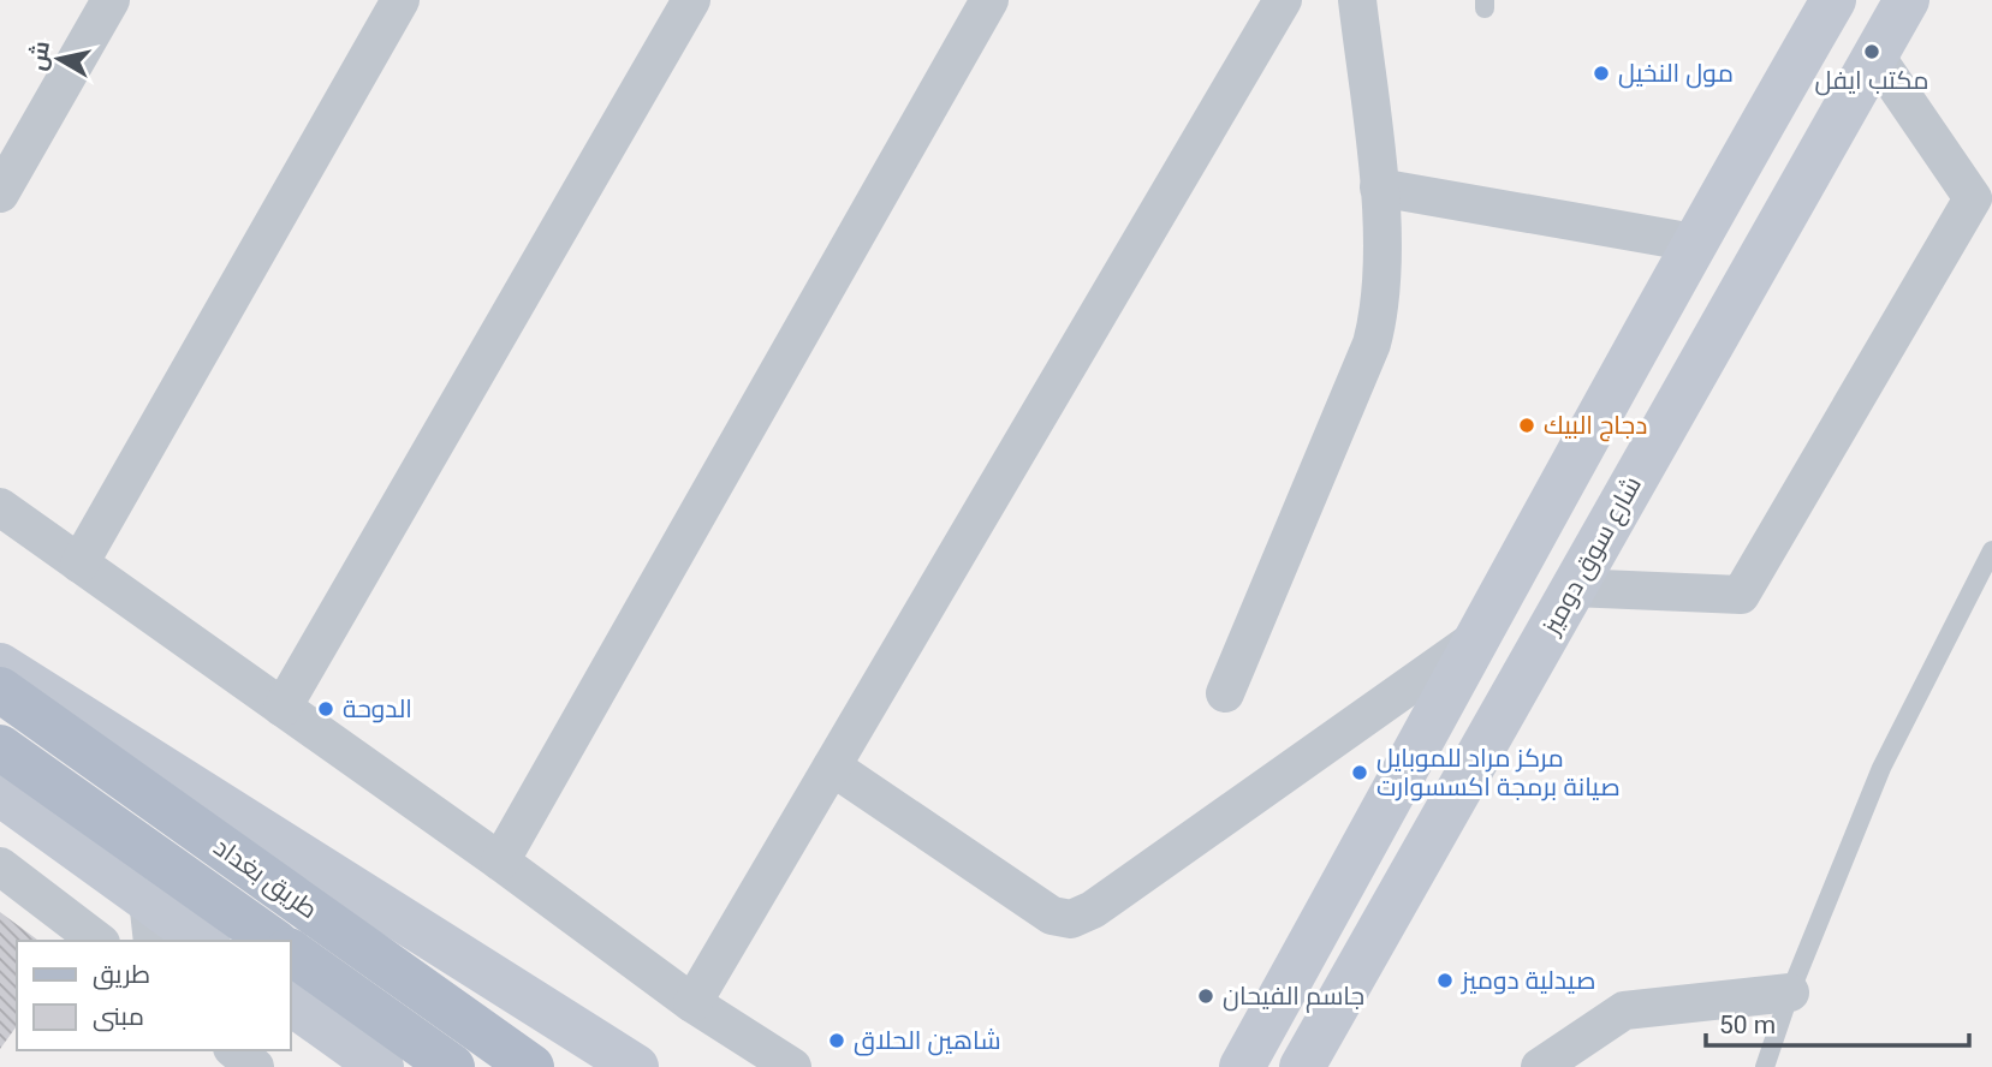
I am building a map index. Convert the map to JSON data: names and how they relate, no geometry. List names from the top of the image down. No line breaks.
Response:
{"streets":{"main road":["شارع سوق دوميز","طريق بغداد"]},"places":["مكتب ايفل","مول النخيل","دجاج البيك","الدوحة","مركز مراد للموبايل صيانة برمجة اكسسوارت","صيدلية دوميز","جاسم الفيحان","شاهين الحلاق"],"legend":["طريق","مبنى"],"scale_bar":"50 m","north":"left"}
